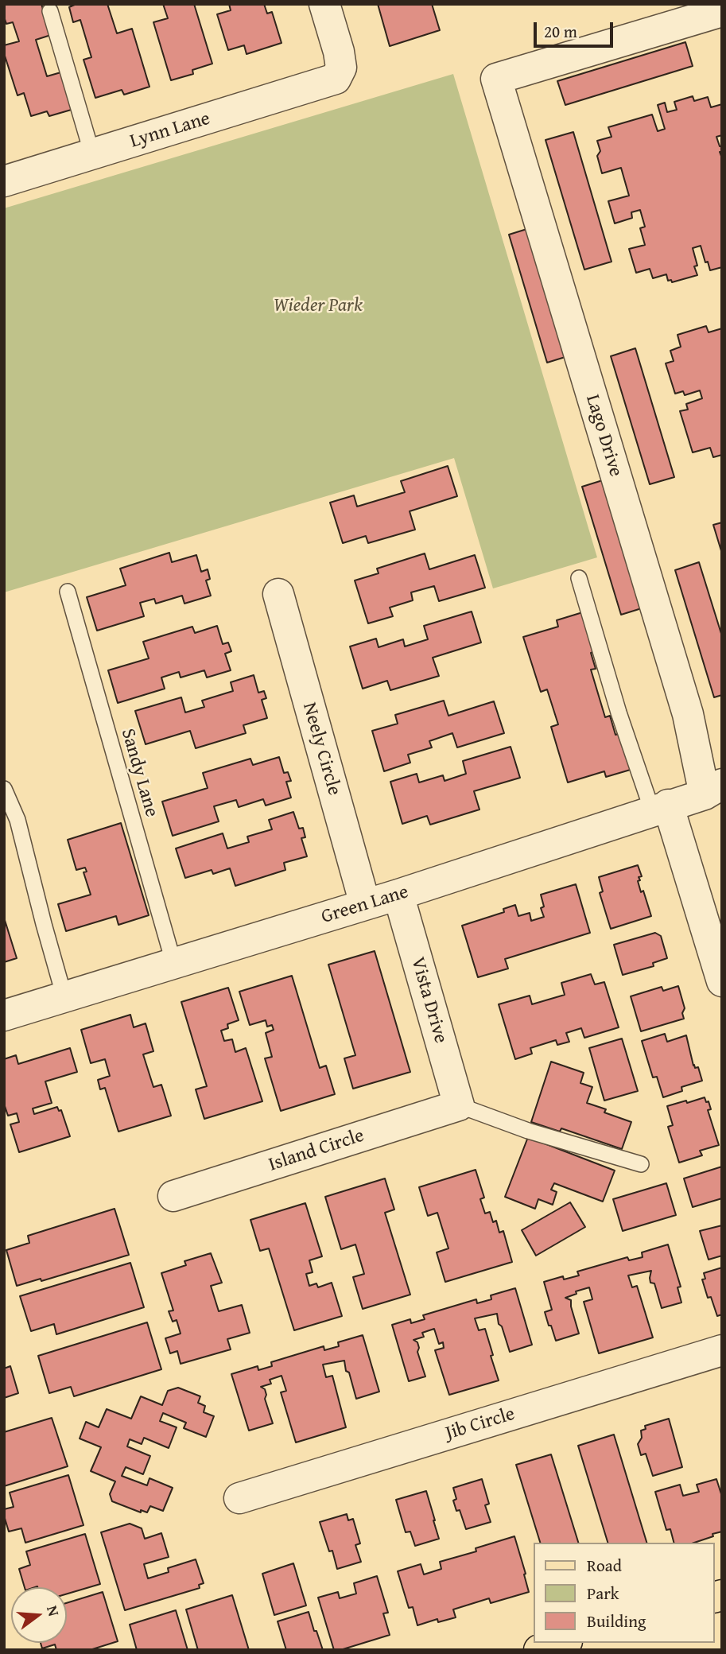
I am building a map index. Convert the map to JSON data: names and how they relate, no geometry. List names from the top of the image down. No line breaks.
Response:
{"streets":{"street":["Lynn Lane","Lago Drive","Neely Circle","Green Lane","Vista Drive","Island Circle","Jib Circle"],"lane":["Sandy Lane"]},"crossings":[["Lago Drive","Green Lane"],["Neely Circle","Green Lane"],["Sandy Lane","Green Lane"],["Green Lane","Vista Drive"],["Vista Drive","Island Circle"]],"parks":["Wieder Park"],"legend":["Road","Park","Building"],"scale_bar":"20 m","north":"right"}
